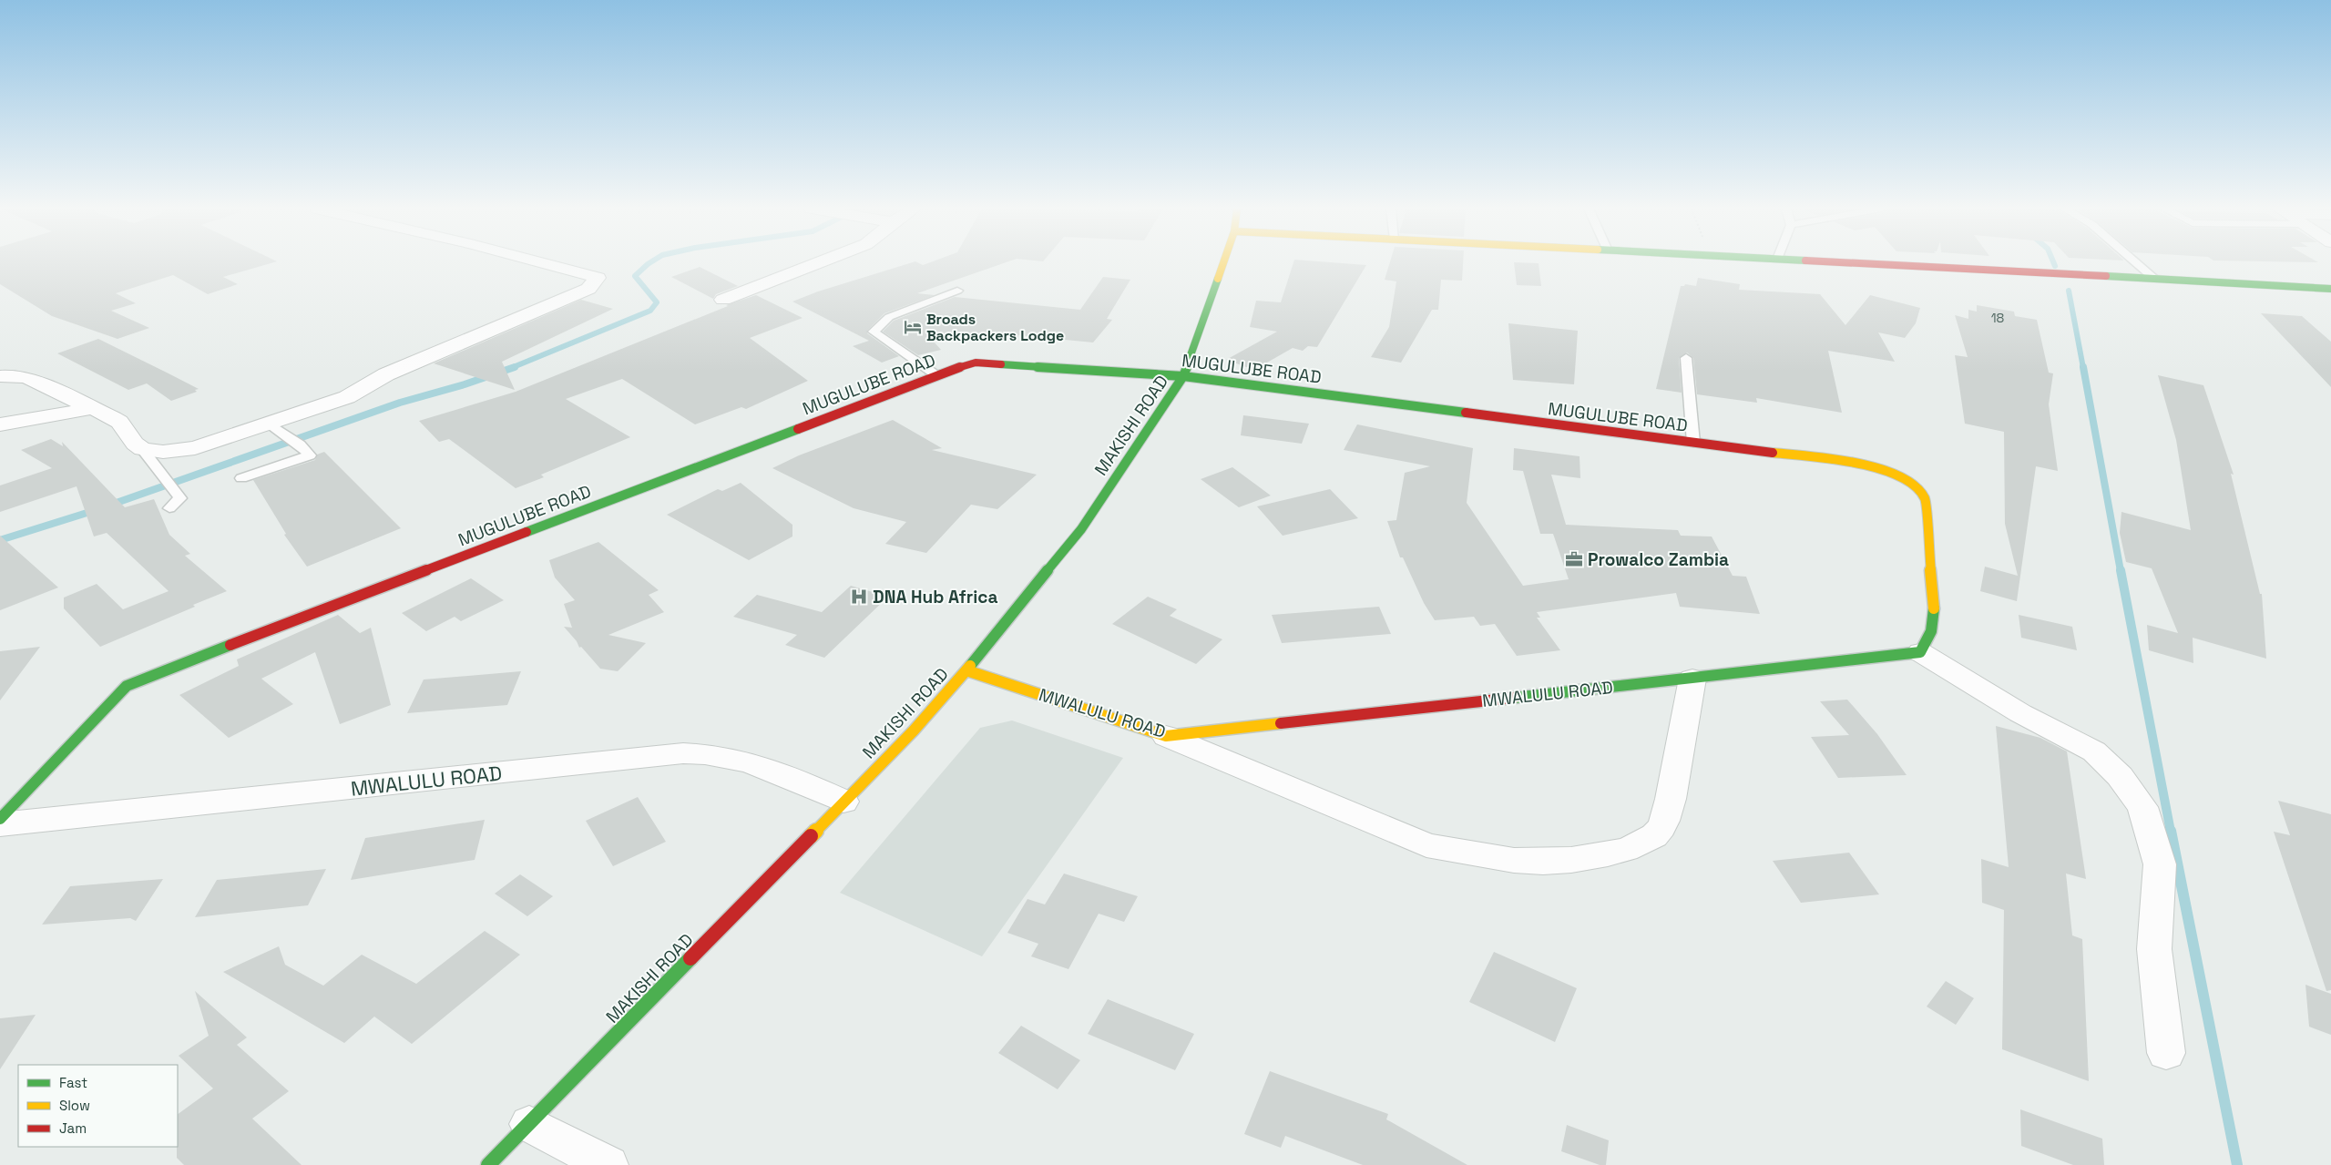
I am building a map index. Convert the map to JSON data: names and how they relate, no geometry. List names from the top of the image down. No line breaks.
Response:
{"streets":{"street":["MUGULUBE ROAD","MAKISHI ROAD","MWALULU ROAD"]},"crossings":[["MUGULUBE ROAD","MAKISHI ROAD"],["MUGULUBE ROAD","MWALULU ROAD"],["MAKISHI ROAD","MWALULU ROAD"]],"places":{"hotel":["Broads Backpackers Lodge"],"office":["Prowalco Zambia"],"hospital":["DNA Hub Africa"]},"house_numbers":["18"],"legend":["Fast","Slow","Jam"]}
